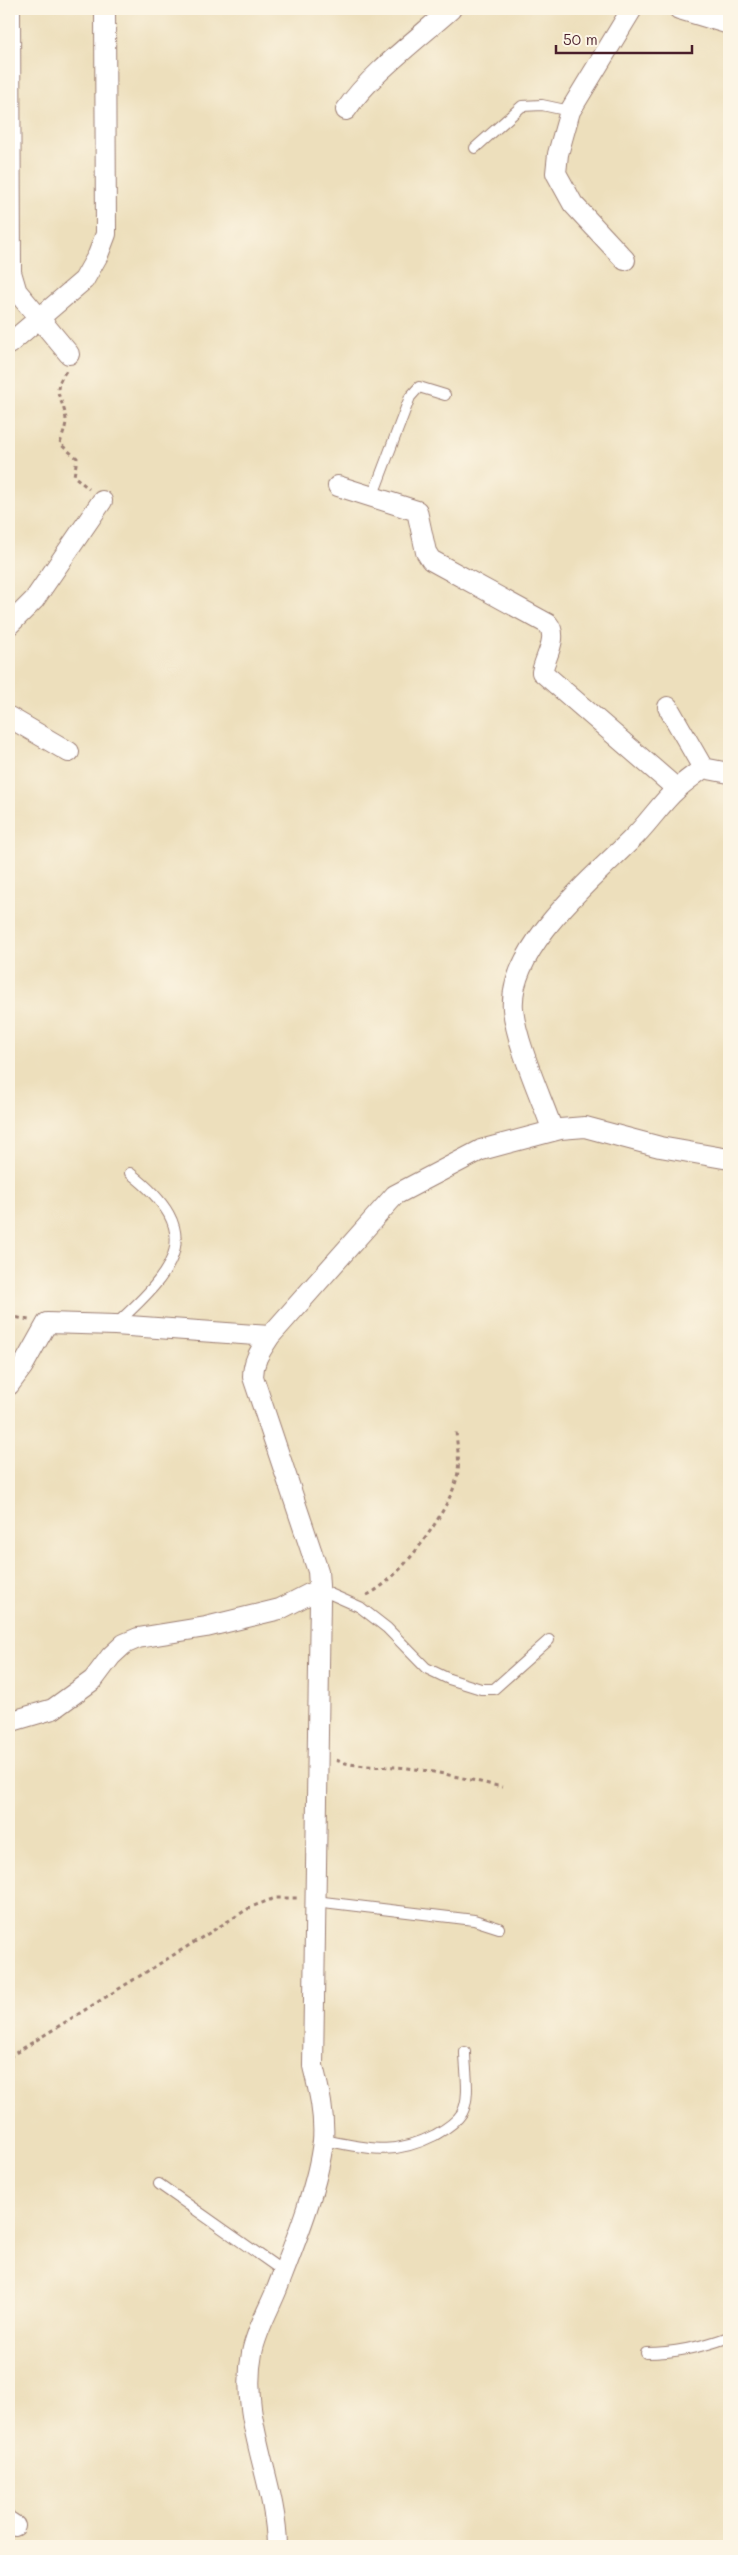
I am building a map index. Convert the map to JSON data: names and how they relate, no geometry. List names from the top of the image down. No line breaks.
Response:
{"scale_bar":"50 m"}
